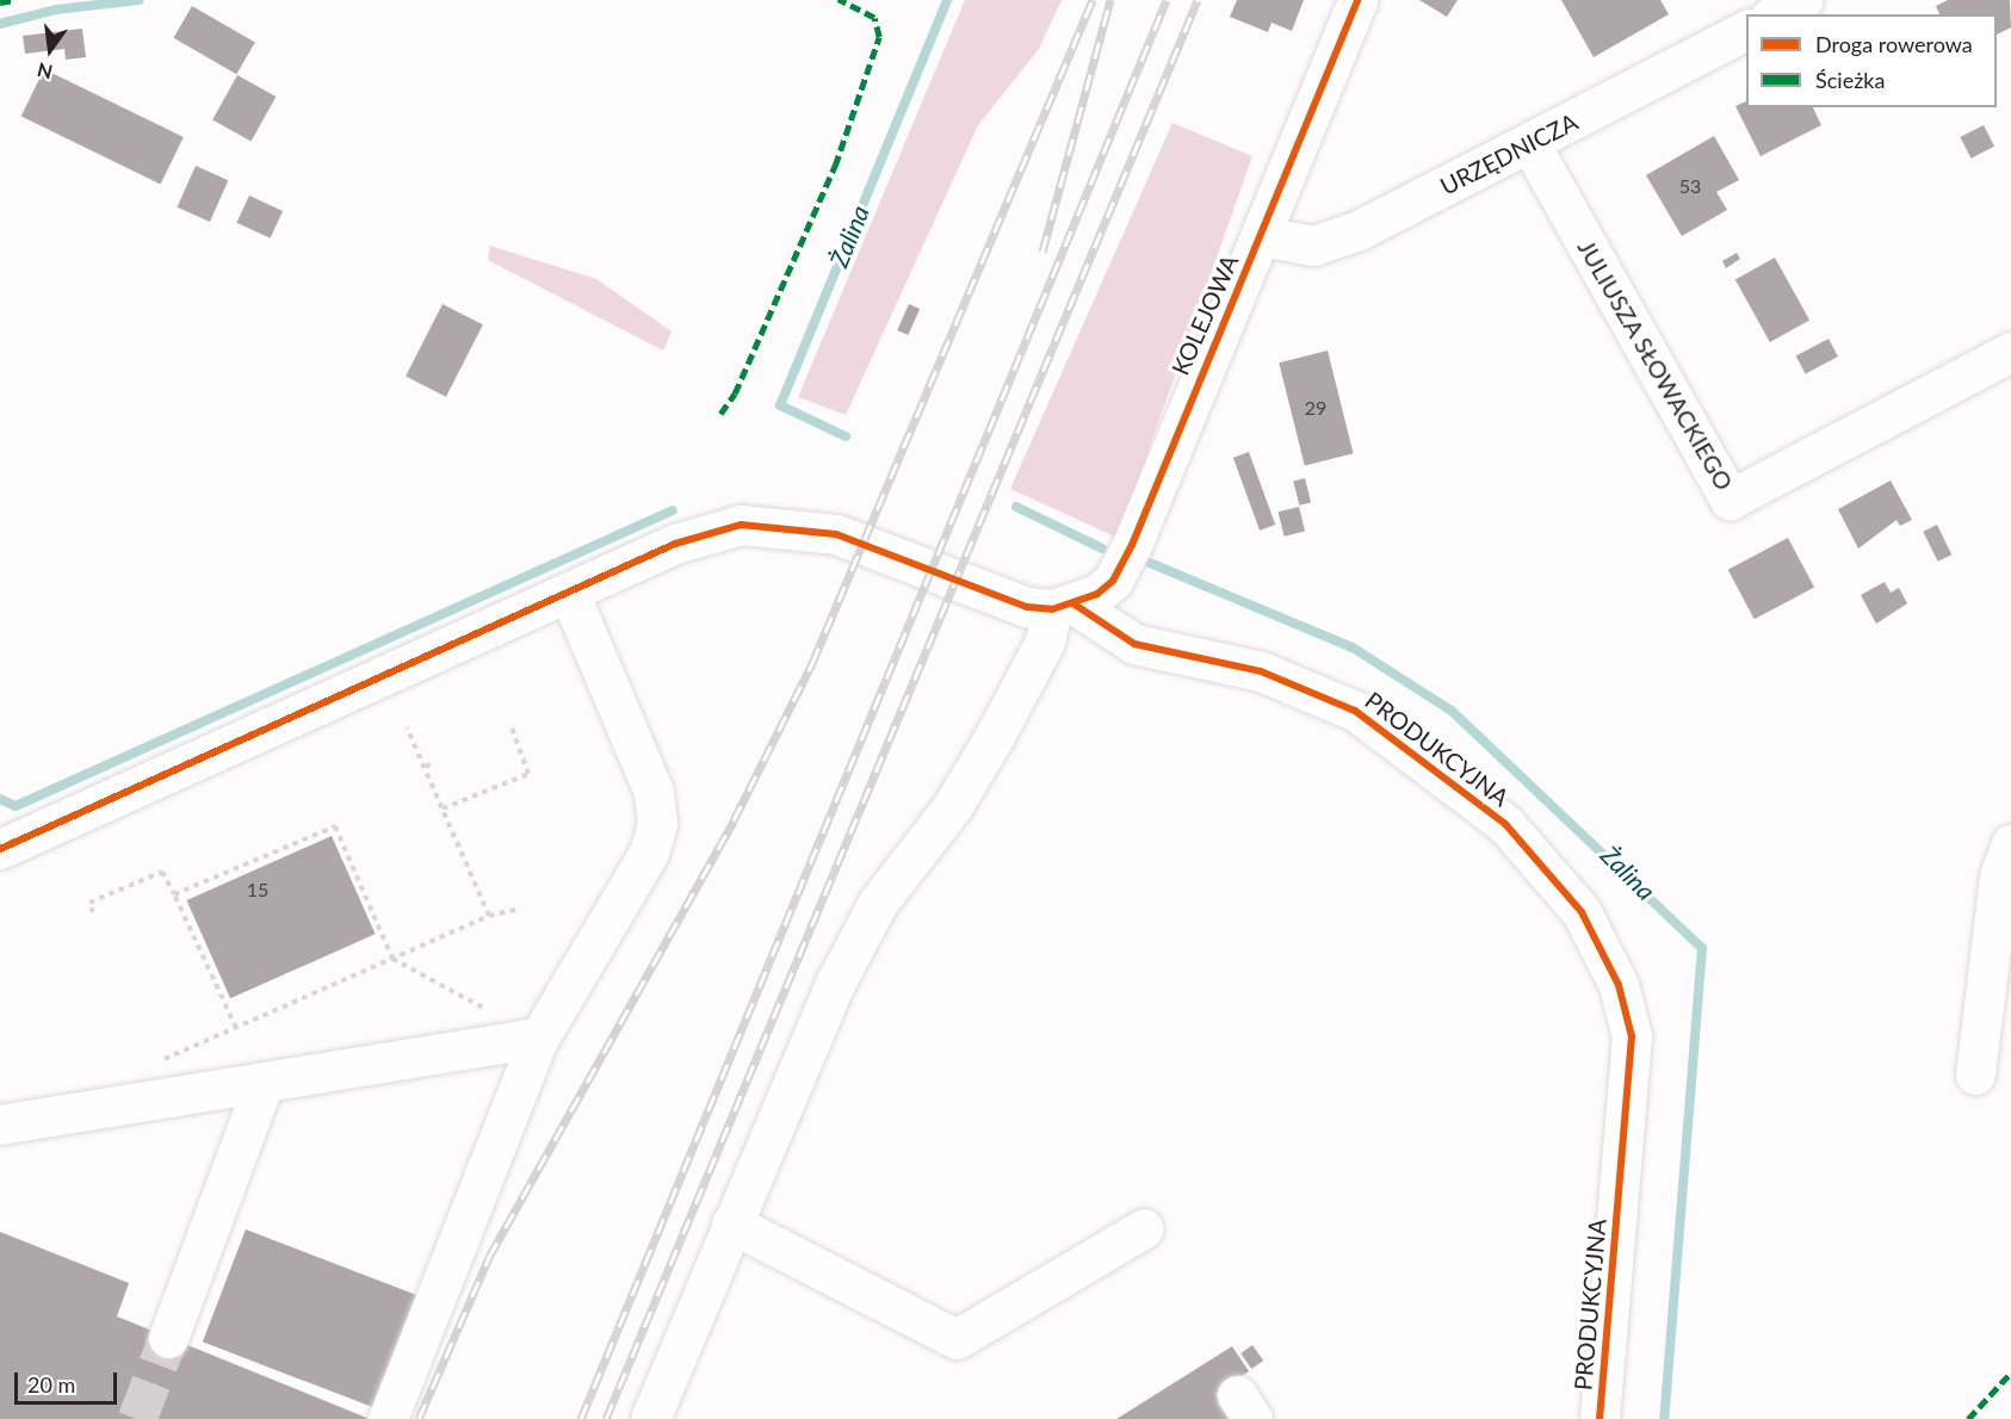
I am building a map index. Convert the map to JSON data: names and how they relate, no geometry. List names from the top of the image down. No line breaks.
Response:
{"streets":{"street":["URZĘDNICZA","KOLEJOWA","JULIUSZA SŁOWACKIEGO","PRODUKCYJNA"]},"crossings":[["URZĘDNICZA","KOLEJOWA"],["URZĘDNICZA","JULIUSZA SŁOWACKIEGO"],["KOLEJOWA","PRODUKCYJNA"]],"water":["Żalina"],"house_numbers":["53","29","15"],"legend":["Droga rowerowa","Ścieżka"],"scale_bar":"20 m","north":"bottom"}
